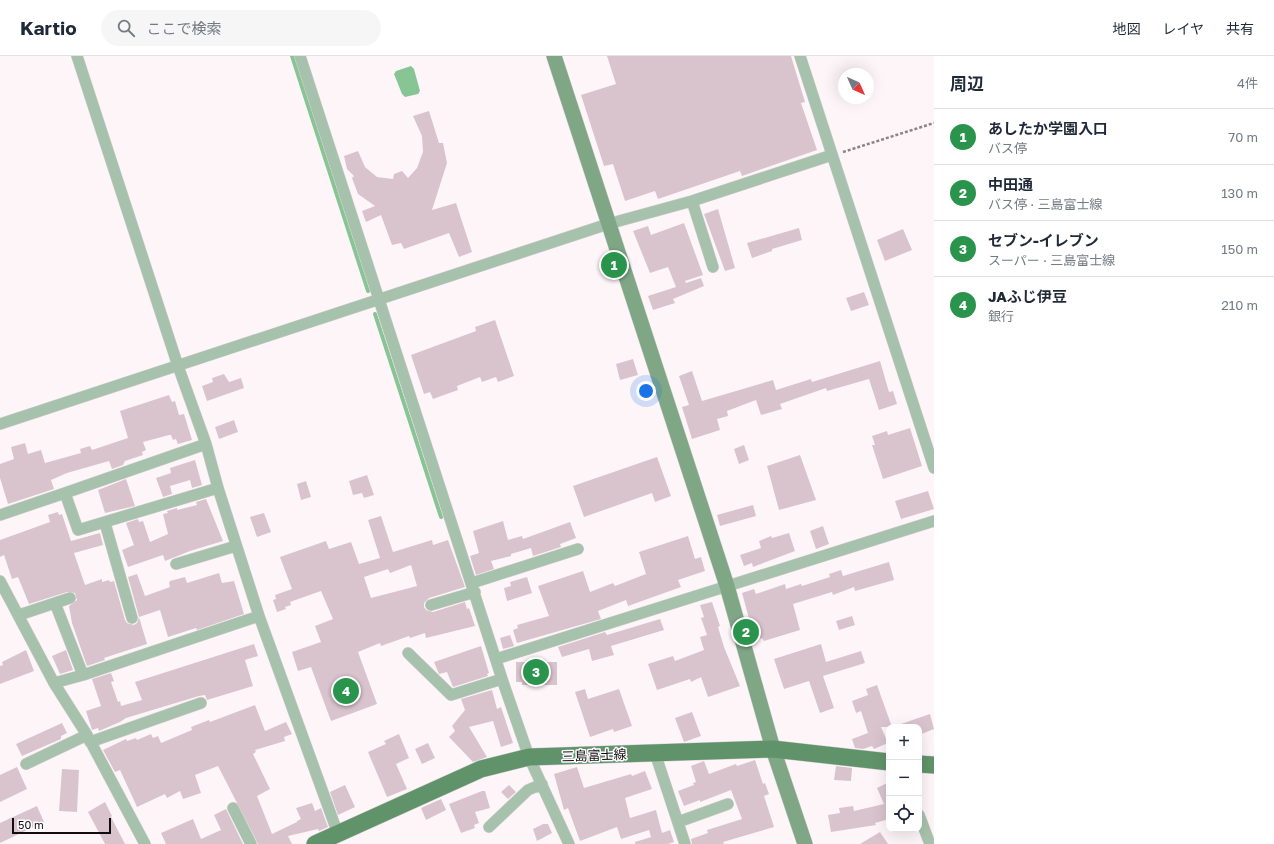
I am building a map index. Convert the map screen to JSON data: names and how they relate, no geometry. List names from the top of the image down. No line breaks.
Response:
{"streets":{"main road":["三島富士線"]},"scale_bar":"50 m","north":"bottom right","page":{"header":"Kartio","search":"ここで検索","nav":["地図","レイヤ","共有"],"heading":["周辺","4件"],"list":[{"mark":"1","name":"あしたか学園入口","note":"バス停","value":"70 m"},{"mark":"2","name":"中田通","note":"バス停 · 三島富士線","value":"130 m"},{"mark":"3","name":"セブン-イレブン","note":"スーパー · 三島富士線","value":"150 m"},{"mark":"4","name":"JAふじ伊豆","note":"銀行","value":"210 m"}],"pins":["1","2","3","4"],"map_buttons":["+","−"],"scale":"50 m"}}
